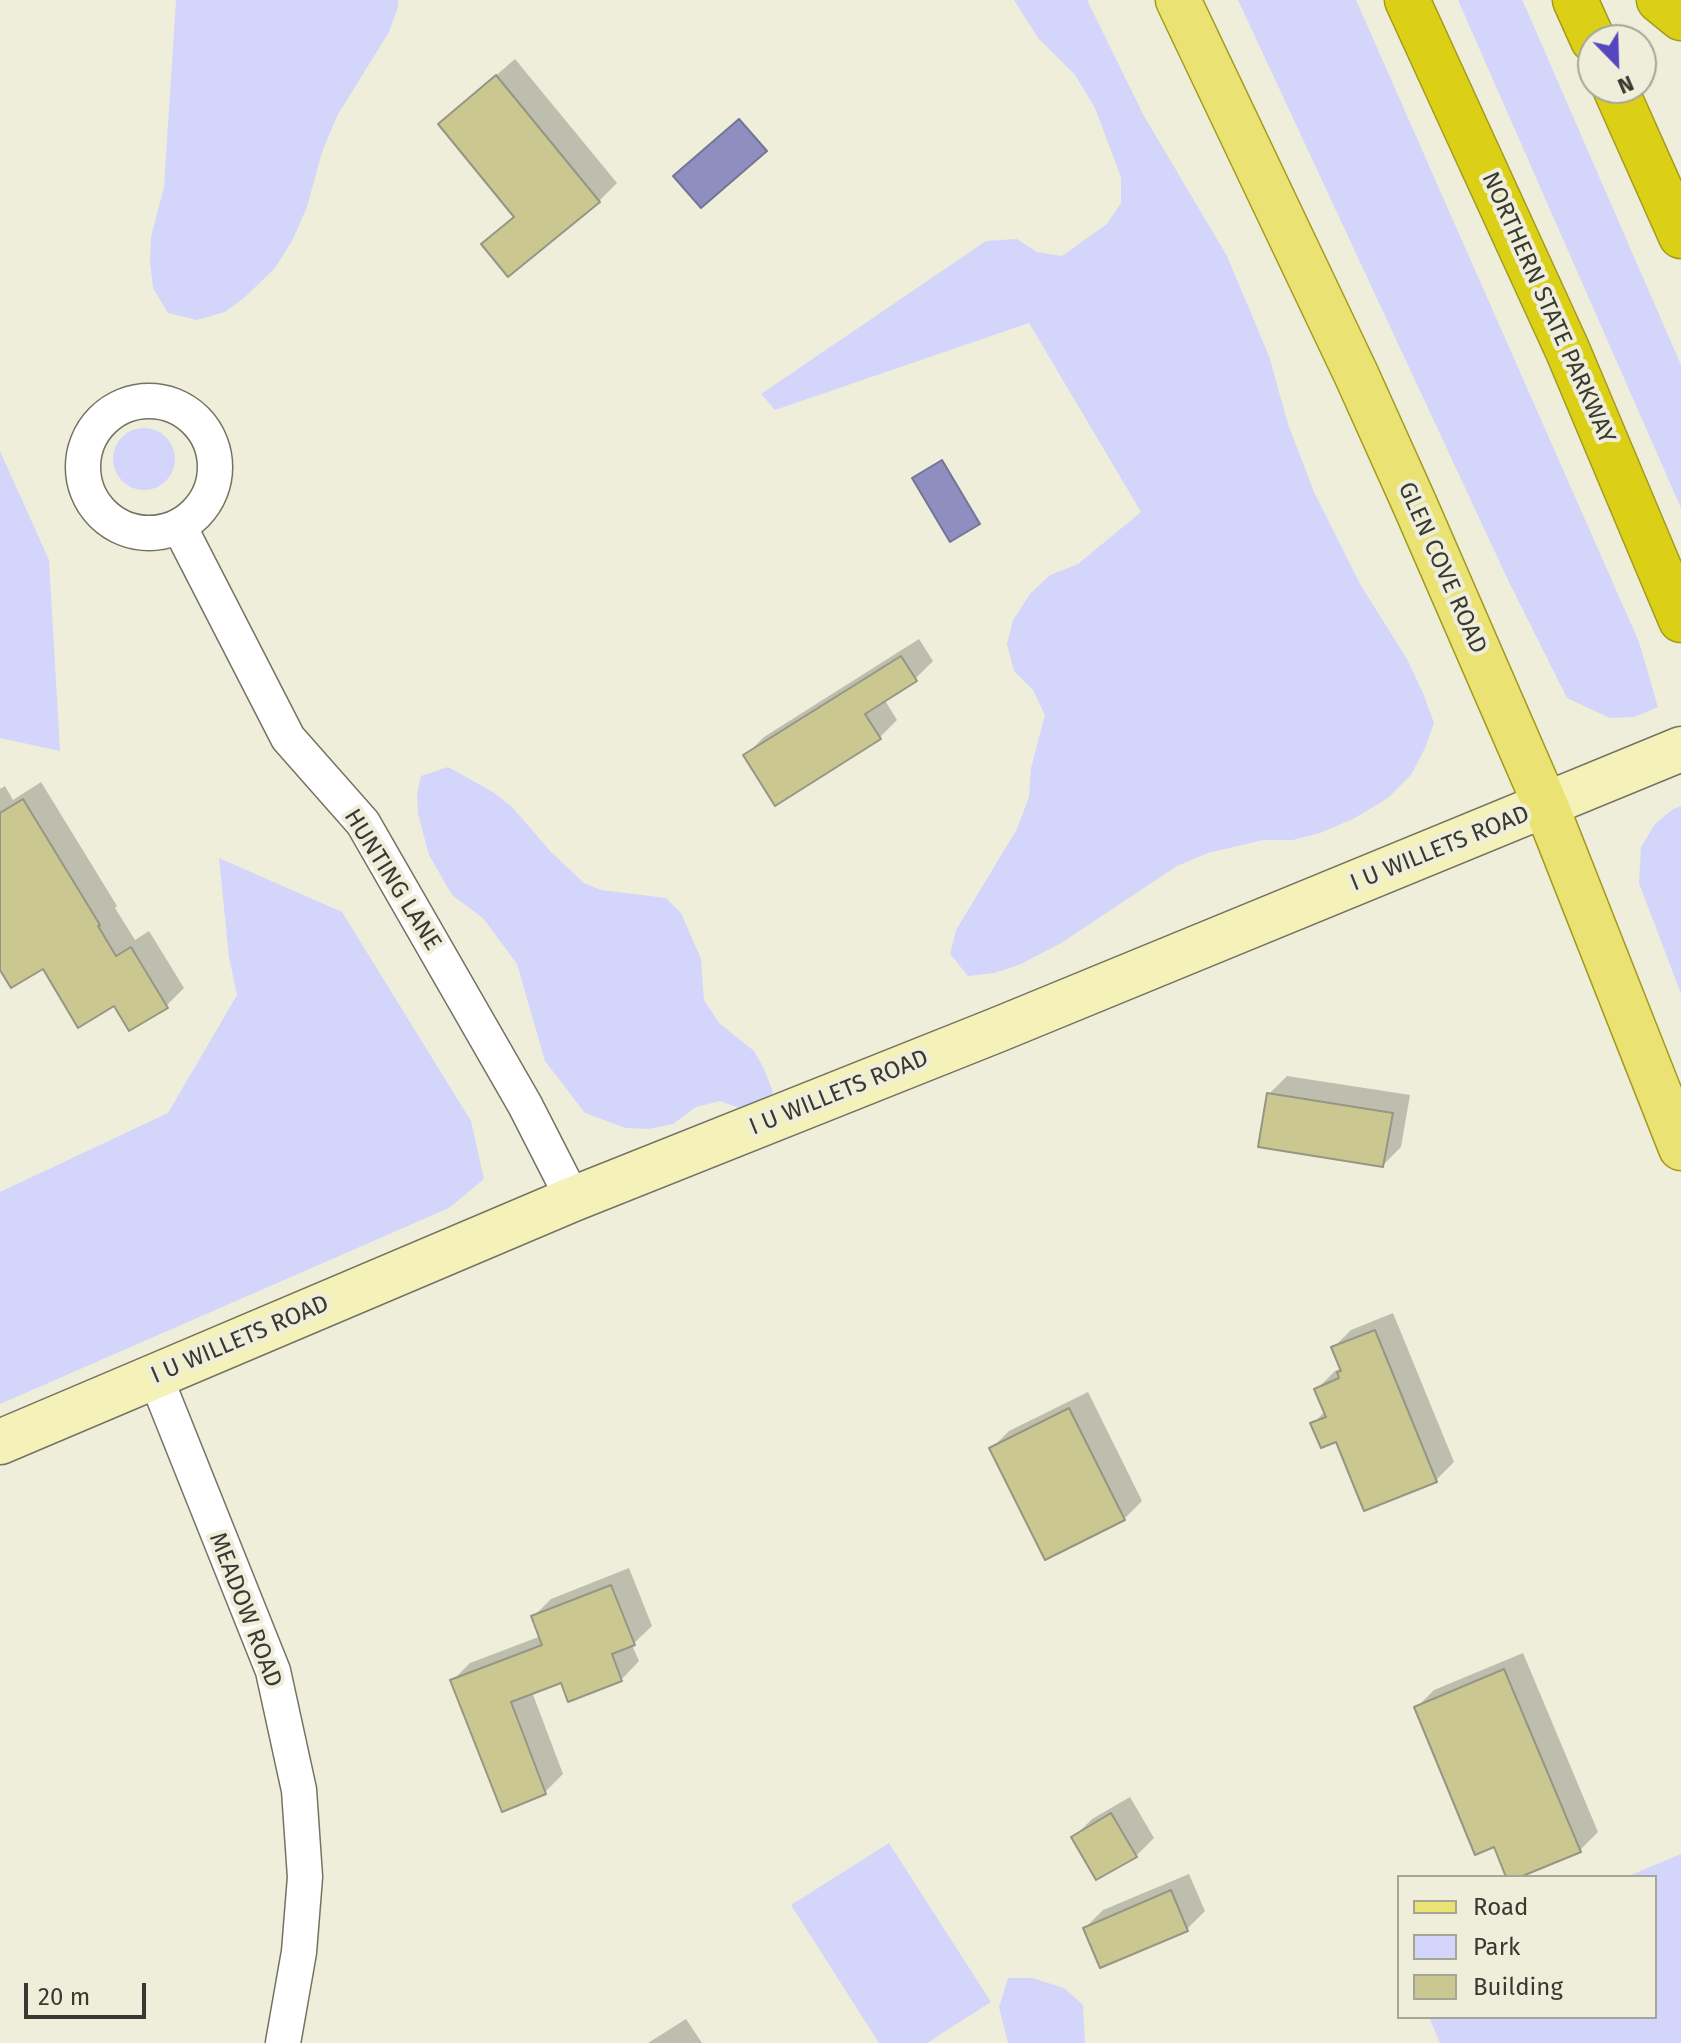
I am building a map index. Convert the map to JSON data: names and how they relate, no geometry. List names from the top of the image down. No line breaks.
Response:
{"streets":{"highway":["NORTHERN STATE PARKWAY"],"main road":["GLEN COVE ROAD"],"street":["I U WILLETS ROAD","HUNTING LANE","MEADOW ROAD"]},"crossings":[["GLEN COVE ROAD","I U WILLETS ROAD"],["I U WILLETS ROAD","HUNTING LANE"],["I U WILLETS ROAD","MEADOW ROAD"]],"legend":["Road","Park","Building"],"scale_bar":"20 m","north":"bottom right"}
